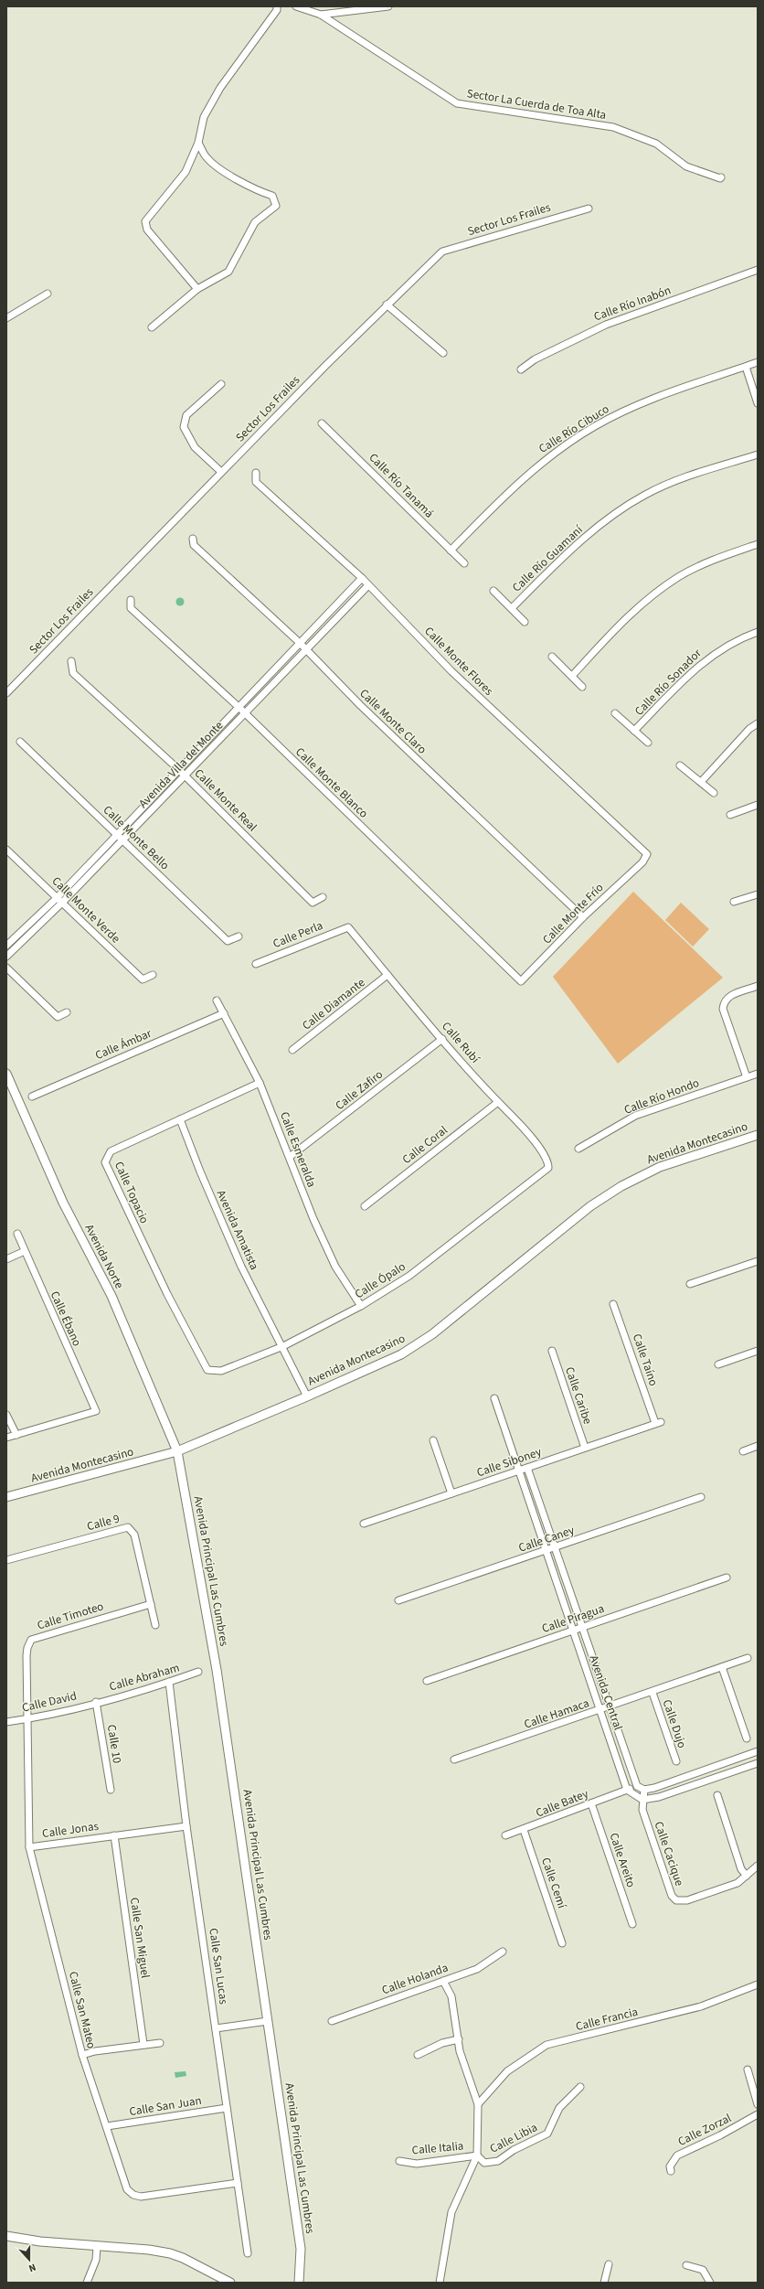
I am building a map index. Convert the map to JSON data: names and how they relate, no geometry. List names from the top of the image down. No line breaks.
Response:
{"streets":{"street":["Sector La Cuerda de Toa Alta","Sector Los Frailes","Calle Río Inabón","Calle Río Cibuco","Calle Río Tanamá","Calle Río Guamaní","Calle Monte Flores","Calle Río Sonador","Calle Monte Claro","Avenida Villa del Monte","Calle Monte Blanco","Calle Monte Real","Calle Monte Bello","Calle Monte Verde","Calle Monte Frío","Calle Perla","Calle Diamante","Calle Rubí","Calle Ámbar","Calle Zafiro","Calle Río Hondo","Avenida Montecasino","Calle Coral","Calle Esmeralda","Calle Topacio","Avenida Amatista","Avenida Norte","Calle Ópalo","Calle Ébano","Calle Taíno","Calle Caribe","Calle Siboney","Calle 9","Calle Caney","Avenida Principal Las Cumbres","Calle Timoteo","Calle Piragua","Calle Abraham","Avenida Central","Calle David","Calle Hamaca","Calle Dujo","Calle 10","Calle Batey","Calle Jonas","Calle Cacique","Calle Areito","Calle Cemí","Calle San Miguel","Calle San Lucas","Calle Holanda","Calle San Mateo","Calle Francia","Calle San Juan","Calle Zorzal","Calle Libia","Calle Italia"]},"crossings":[["Calle Río Cibuco","Calle Río Tanamá"],["Calle Monte Flores","Avenida Villa del Monte"],["Calle Monte Flores","Calle Monte Frío"],["Calle Monte Claro","Avenida Villa del Monte"],["Calle Monte Claro","Calle Monte Frío"],["Avenida Villa del Monte","Calle Monte Blanco"],["Avenida Villa del Monte","Calle Monte Real"],["Avenida Villa del Monte","Calle Monte Bello"],["Avenida Villa del Monte","Calle Monte Verde"],["Calle Monte Blanco","Calle Monte Frío"],["Calle Perla","Calle Rubí"],["Calle Diamante","Calle Rubí"],["Calle Rubí","Calle Zafiro"],["Calle Rubí","Calle Coral"],["Calle Rubí","Calle Ópalo"],["Calle Ámbar","Calle Esmeralda"],["Calle Zafiro","Calle Esmeralda"],["Avenida Montecasino","Avenida Amatista"],["Avenida Montecasino","Avenida Norte"],["Avenida Montecasino","Avenida Principal Las Cumbres"],["Calle Esmeralda","Calle Topacio"],["Calle Esmeralda","Calle Ópalo"],["Calle Topacio","Avenida Amatista"],["Calle Topacio","Calle Ópalo"],["Avenida Amatista","Calle Ópalo"],["Avenida Norte","Avenida Principal Las Cumbres"],["Calle Taíno","Calle Siboney"],["Calle Caribe","Calle Siboney"],["Calle Siboney","Avenida Central"],["Calle 9","Calle Timoteo"],["Calle Caney","Avenida Central"],["Calle Timoteo","Calle David"],["Calle Timoteo","Calle San Mateo"],["Calle Piragua","Avenida Central"],["Calle Abraham","Calle David"],["Calle Abraham","Calle 10"],["Calle Abraham","Calle San Lucas"],["Avenida Central","Calle Hamaca"],["Avenida Central","Calle Batey"],["Calle David","Calle 10"],["Calle David","Calle San Mateo"],["Calle Hamaca","Calle Dujo"],["Calle Batey","Calle Areito"],["Calle Batey","Calle Cemí"],["Calle Jonas","Calle San Miguel"],["Calle Jonas","Calle San Mateo"],["Calle San Lucas","Calle San Mateo"],["Calle San Lucas","Calle San Juan"],["Calle San Mateo","Calle San Juan"],["Calle Libia","Calle Italia"]],"north":"bottom"}
